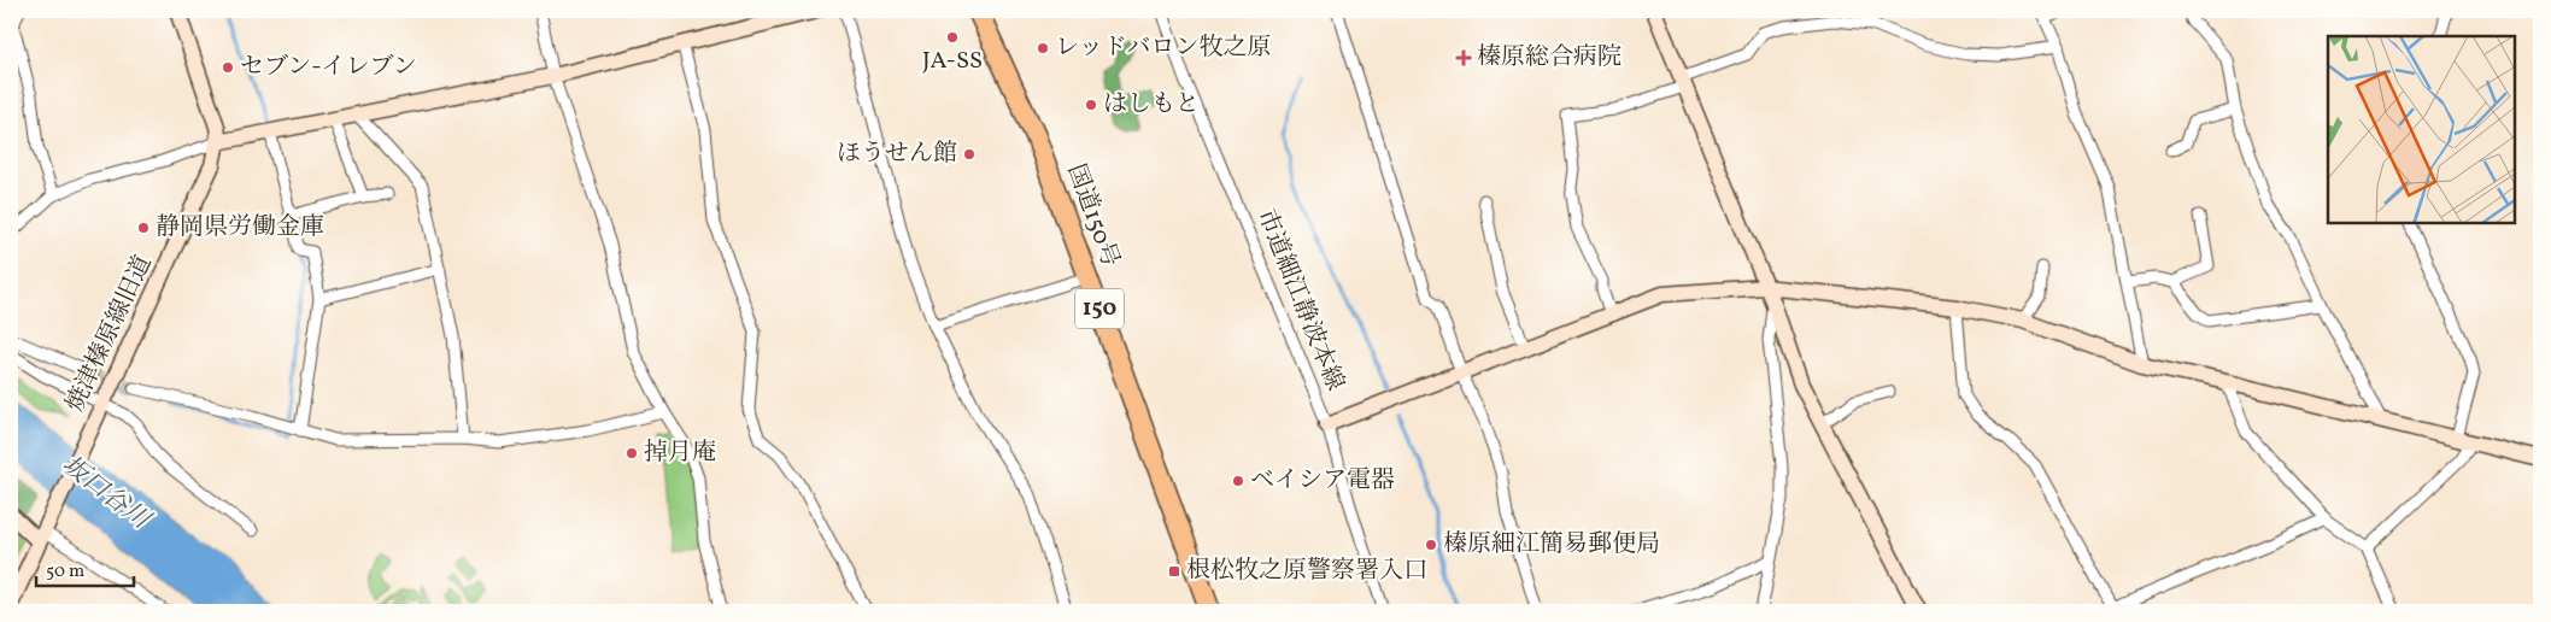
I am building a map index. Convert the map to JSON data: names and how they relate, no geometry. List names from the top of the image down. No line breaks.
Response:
{"streets":{"highway":["国道150号","150"],"street":["市道細江静波本線","焼津榛原線旧道"]},"water":["坂口谷川"],"places":{"other":["JA-SS","レッドバロン牧之原","セブン-イレブン","はしもと","ほうせん館","静岡県労働金庫","掉月庵","ベイシア電器","榛原細江簡易郵便局"],"health":["榛原総合病院"],"transit":["根松牧之原警察署入口"]},"scale_bar":"50 m"}
